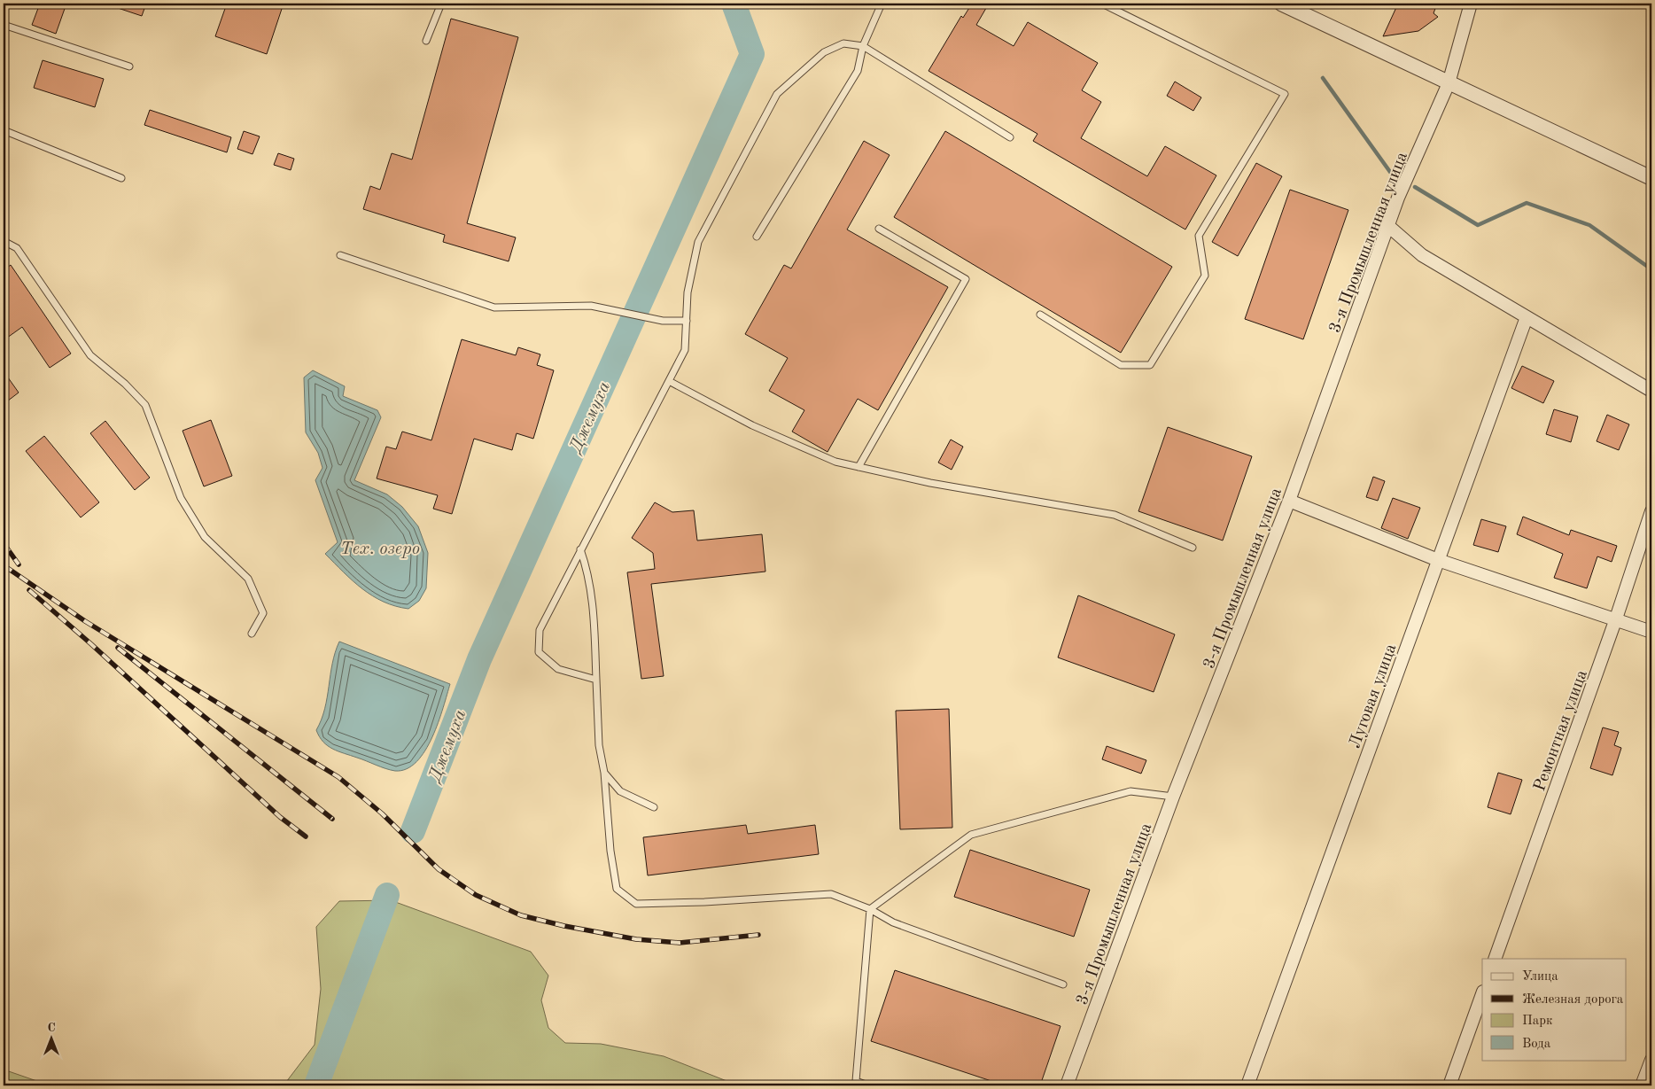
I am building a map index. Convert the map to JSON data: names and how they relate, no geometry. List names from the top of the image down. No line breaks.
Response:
{"streets":{"street":["3-я Промышленная улица","Луговая улица","Ремонтная улица"]},"water":["Джемуха","Тех. озеро"],"legend":["Улица","Железная дорога","Парк","Вода"],"north":"top"}
